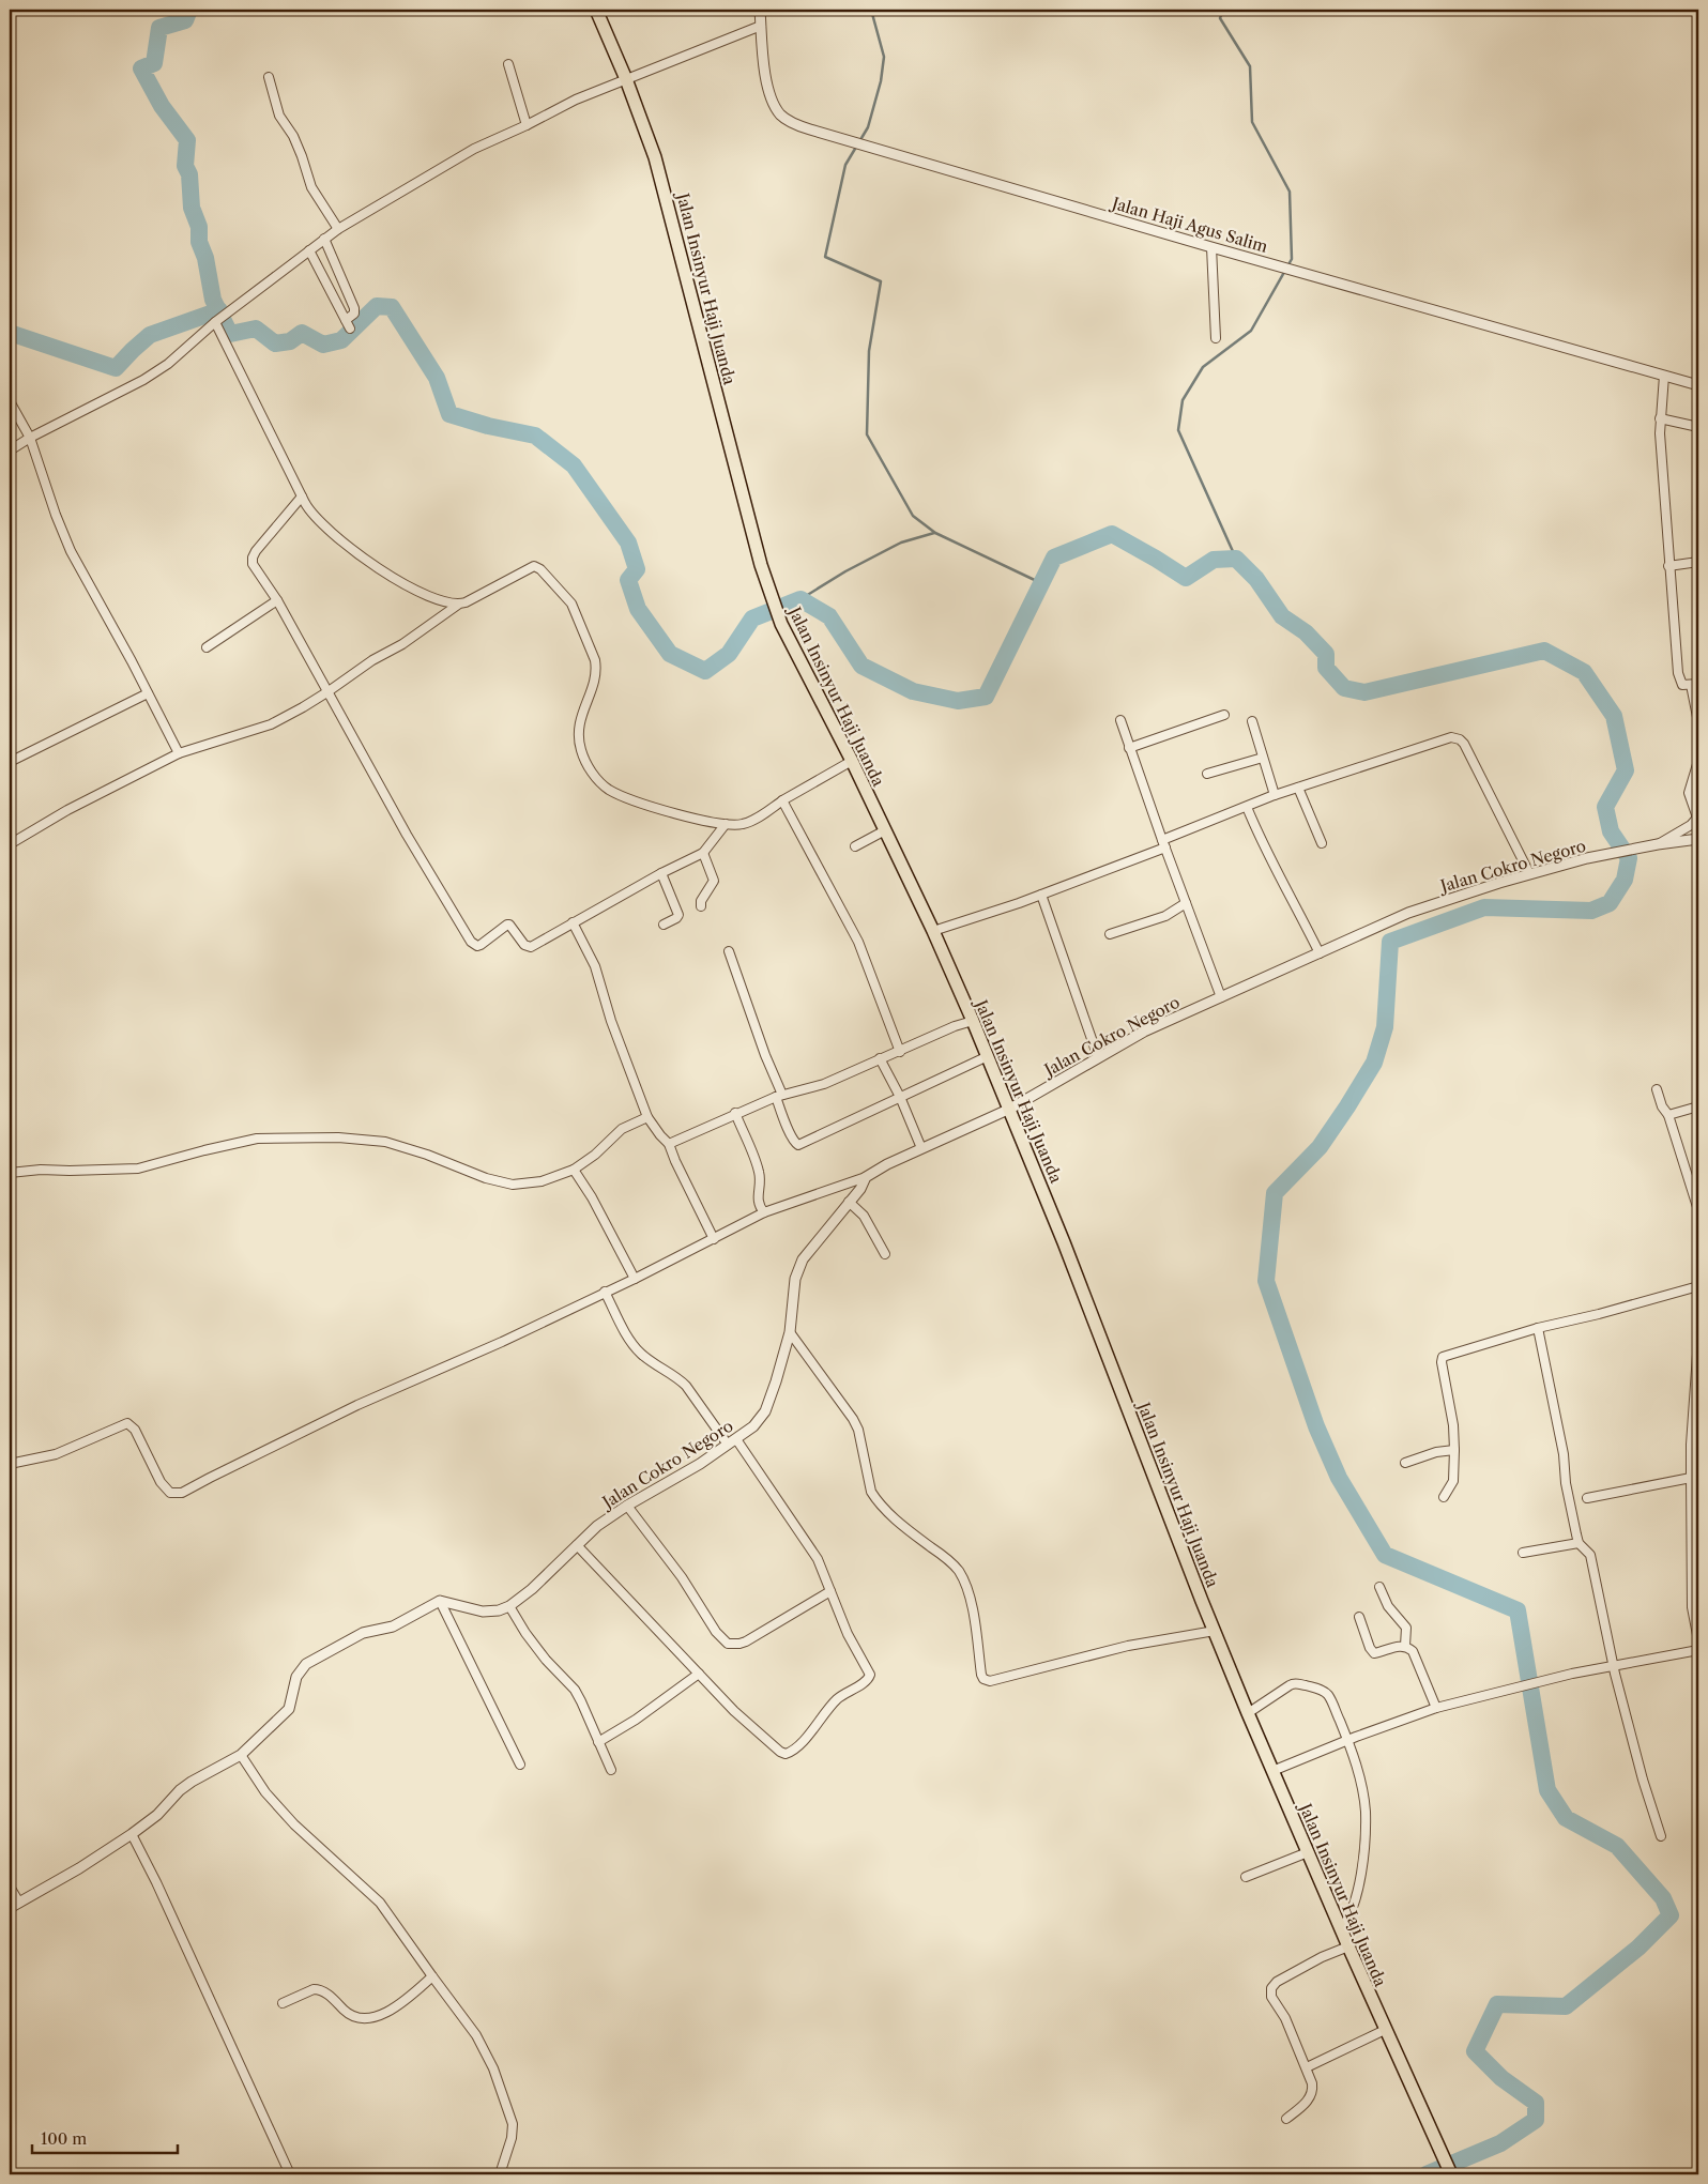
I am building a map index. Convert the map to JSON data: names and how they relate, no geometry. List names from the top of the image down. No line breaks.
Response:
{"streets":{"main road":["Jalan Insinyur Haji Juanda"],"street":["Jalan Haji Agus Salim","Jalan Cokro Negoro"]},"crossings":[["Jalan Insinyur Haji Juanda","Jalan Cokro Negoro"]],"scale_bar":"100 m"}
